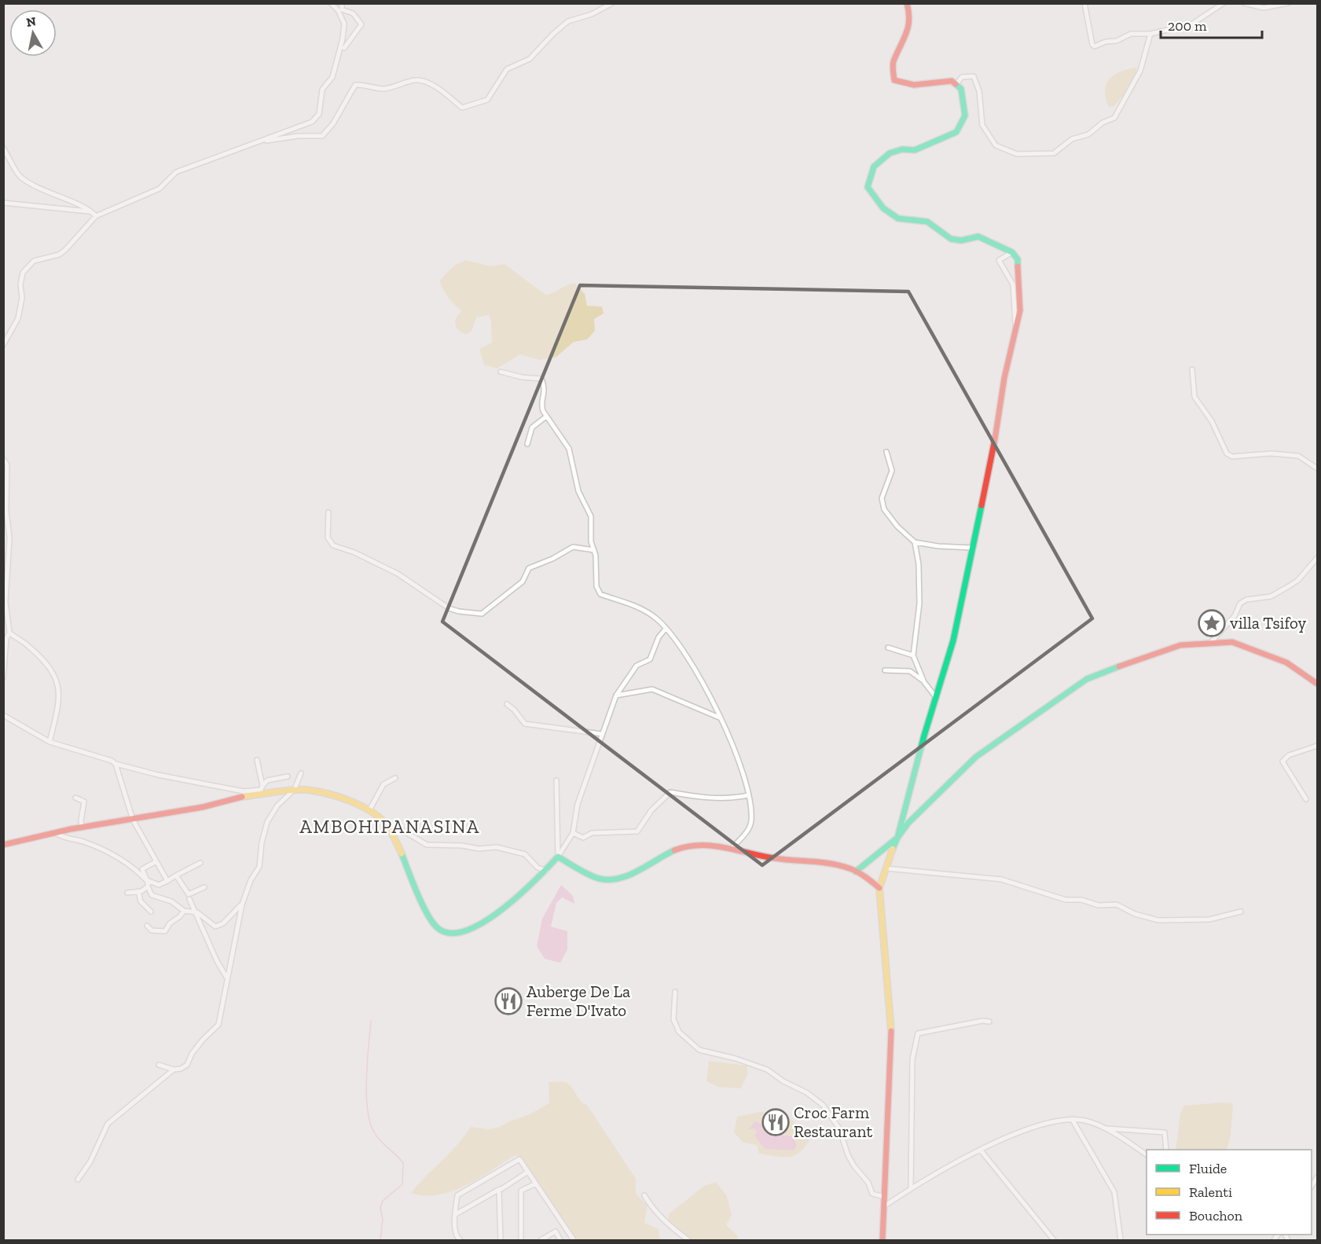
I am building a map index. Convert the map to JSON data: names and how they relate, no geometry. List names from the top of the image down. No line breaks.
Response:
{"districts":["AMBOHIPANASINA"],"places":{"place":["villa Tsifoy"],"restaurant":["Auberge De La Ferme D'Ivato","Croc Farm Restaurant"]},"legend":["Fluide","Ralenti","Bouchon"],"scale_bar":"200 m","north":"top"}
